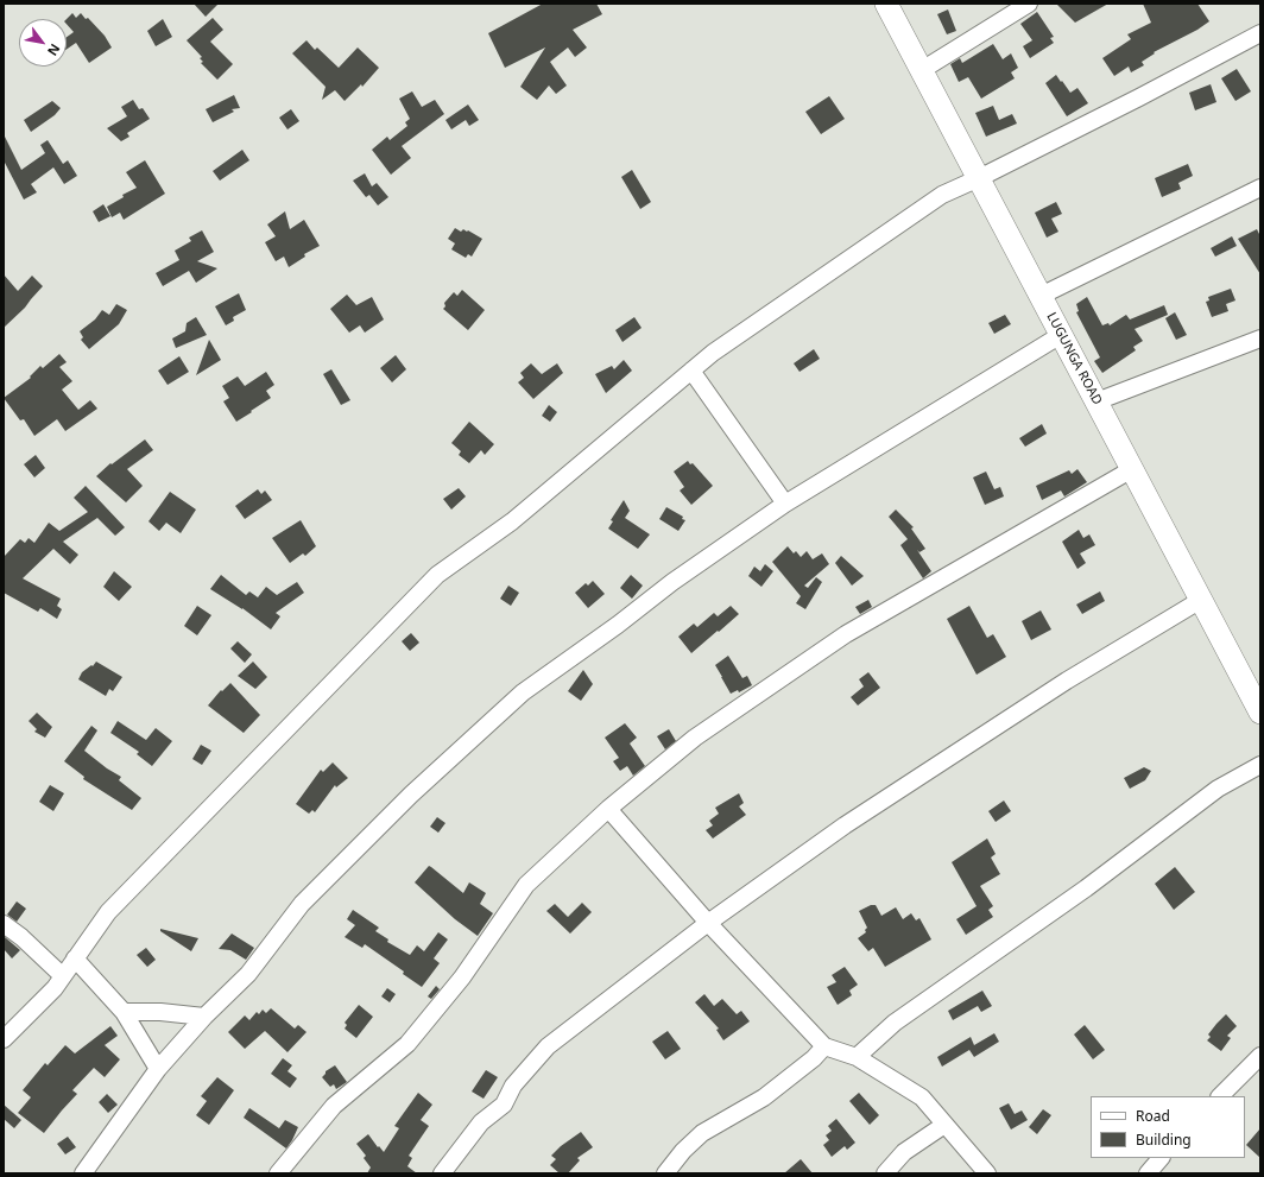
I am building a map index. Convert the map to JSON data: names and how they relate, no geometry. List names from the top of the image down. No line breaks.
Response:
{"streets":{"street":["LUGUNGA ROAD"]},"legend":["Road","Building"],"north":"bottom right"}
